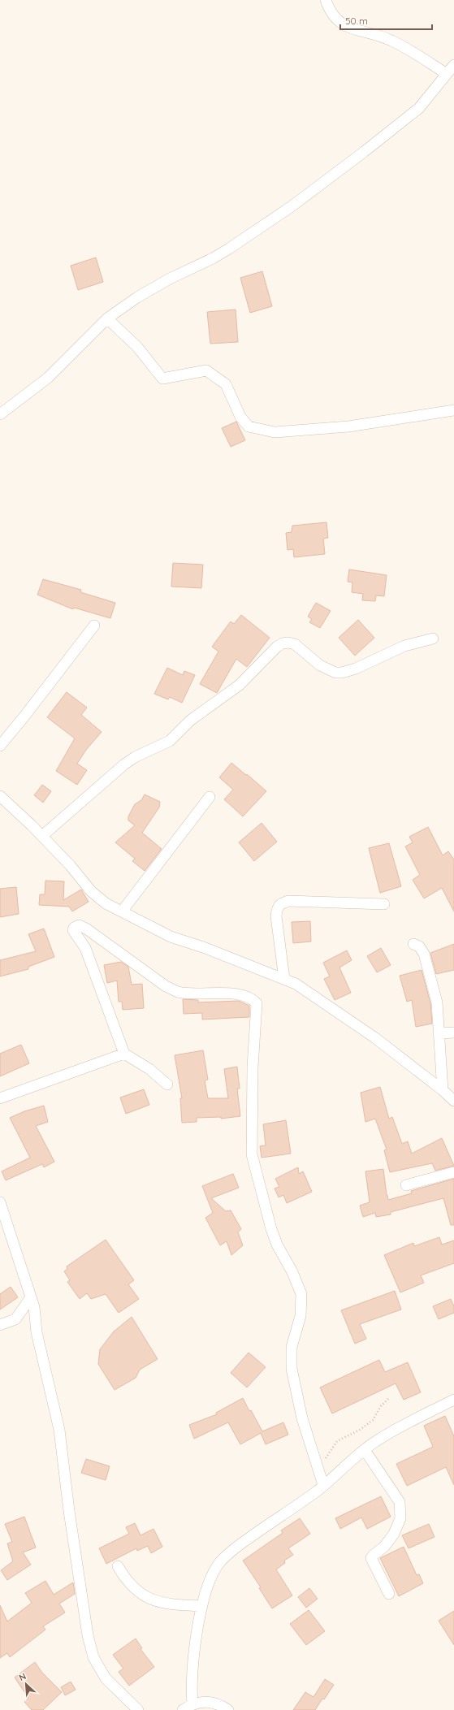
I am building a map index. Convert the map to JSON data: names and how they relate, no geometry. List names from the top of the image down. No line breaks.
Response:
{"scale_bar":"50 m","north":"top left"}
